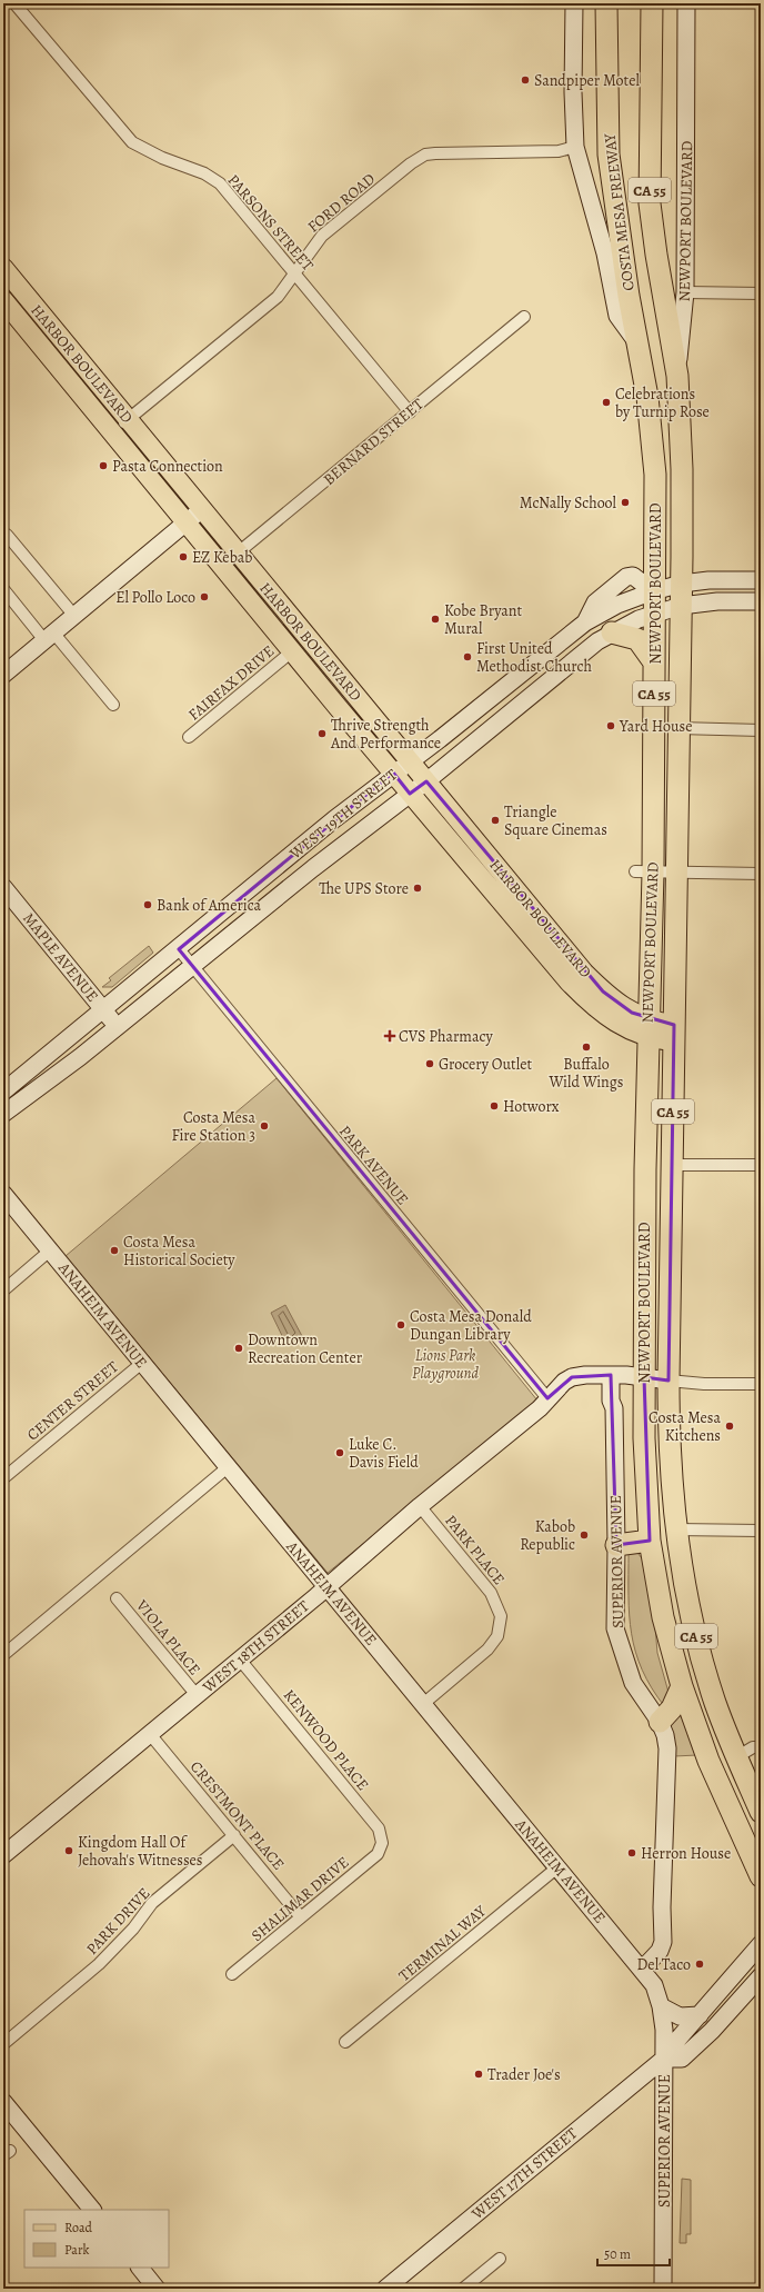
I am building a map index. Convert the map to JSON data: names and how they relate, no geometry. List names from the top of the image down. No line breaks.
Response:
{"streets":{"highway":["CA 55","COSTA MESA FREEWAY","NEWPORT BOULEVARD"],"main road":["HARBOR BOULEVARD"],"street":["FORD ROAD","PARSONS STREET","BERNARD STREET","FAIRFAX DRIVE","WEST 19TH STREET","MAPLE AVENUE","PARK AVENUE","ANAHEIM AVENUE","CENTER STREET","PARK PLACE","SUPERIOR AVENUE","VIOLA PLACE","WEST 18TH STREET","KENWOOD PLACE","CRESTMONT PLACE","SHALIMAR DRIVE","PARK DRIVE","TERMINAL WAY","WEST 17TH STREET"]},"crossings":[["FORD ROAD","NEWPORT BOULEVARD"],["FORD ROAD","PARSONS STREET"],["FORD ROAD","HARBOR BOULEVARD"],["COSTA MESA FREEWAY","NEWPORT BOULEVARD"],["NEWPORT BOULEVARD","HARBOR BOULEVARD"],["NEWPORT BOULEVARD","WEST 19TH STREET"],["NEWPORT BOULEVARD","WEST 18TH STREET"],["PARSONS STREET","BERNARD STREET"],["HARBOR BOULEVARD","BERNARD STREET"],["HARBOR BOULEVARD","FAIRFAX DRIVE"],["HARBOR BOULEVARD","WEST 19TH STREET"],["WEST 19TH STREET","MAPLE AVENUE"],["WEST 19TH STREET","PARK AVENUE"],["PARK AVENUE","WEST 18TH STREET"],["ANAHEIM AVENUE","CENTER STREET"],["ANAHEIM AVENUE","PARK PLACE"],["ANAHEIM AVENUE","SUPERIOR AVENUE"],["ANAHEIM AVENUE","WEST 18TH STREET"],["ANAHEIM AVENUE","TERMINAL WAY"],["PARK PLACE","WEST 18TH STREET"],["SUPERIOR AVENUE","WEST 18TH STREET"],["SUPERIOR AVENUE","WEST 17TH STREET"],["VIOLA PLACE","WEST 18TH STREET"],["WEST 18TH STREET","KENWOOD PLACE"],["WEST 18TH STREET","CRESTMONT PLACE"],["KENWOOD PLACE","SHALIMAR DRIVE"],["CRESTMONT PLACE","SHALIMAR DRIVE"],["CRESTMONT PLACE","PARK DRIVE"]],"parks":["Lions Park Playground"],"places":{"other":["Sandpiper Motel","Celebrations by Turnip Rose","Pasta Connection","McNally School","EZ Kebab","El Pollo Loco","Kobe Bryant Mural","First United Methodist Church","Yard House","Thrive Strength And Performance","Triangle Square Cinemas","The UPS Store","Bank of America","Buffalo Wild Wings","Grocery Outlet","Hotworx","Costa Mesa Fire Station 3","Costa Mesa Historical Society","Costa Mesa Donald Dungan Library","Downtown Recreation Center","Costa Mesa Kitchens","Luke C. Davis Field","Kabob Republic","Kingdom Hall Of Jehovah's Witnesses","Herron House","Del Taco","Trader Joe's"],"health":["CVS Pharmacy"]},"legend":["Road","Park"],"scale_bar":"50 m"}
